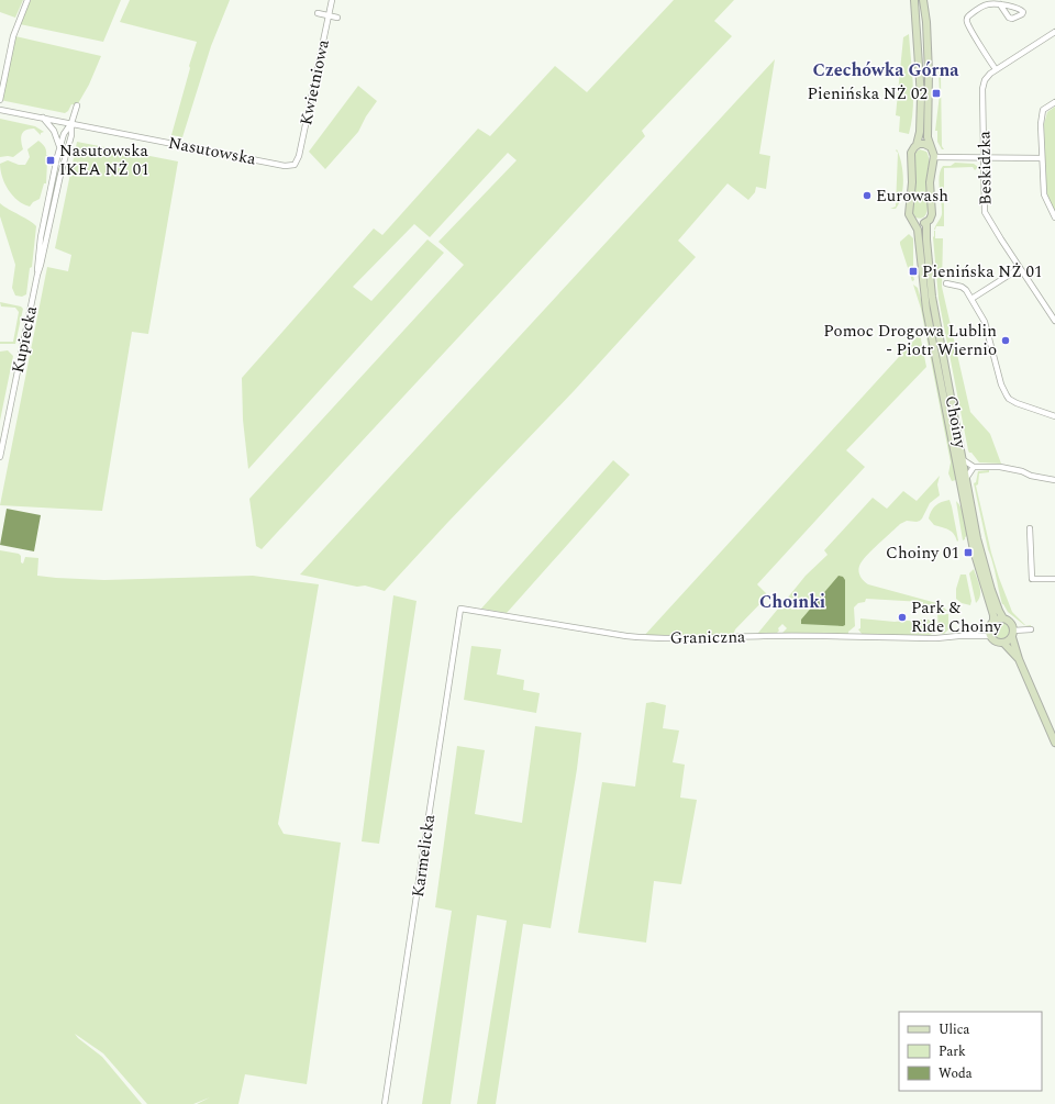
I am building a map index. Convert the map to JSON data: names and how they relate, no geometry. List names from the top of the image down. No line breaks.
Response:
{"streets":{"street":["Kwietniowa","Nasutowska","Beskidzka","Kupiecka","Choiny","Graniczna","Karmelicka"]},"crossings":[["Kwietniowa","Nasutowska"],["Nasutowska","Kupiecka"],["Choiny","Graniczna"],["Graniczna","Karmelicka"]],"districts":["Czechówka Górna","Choinki"],"places":{"transit":["Pienińska NŻ 02","Nasutowska IKEA NŻ 01","Pienińska NŻ 01","Choiny 01"],"other":["Eurowash","Pomoc Drogowa Lublin - Piotr Wiernio","Park & Ride Choiny"]},"legend":["Ulica","Park","Woda"]}
